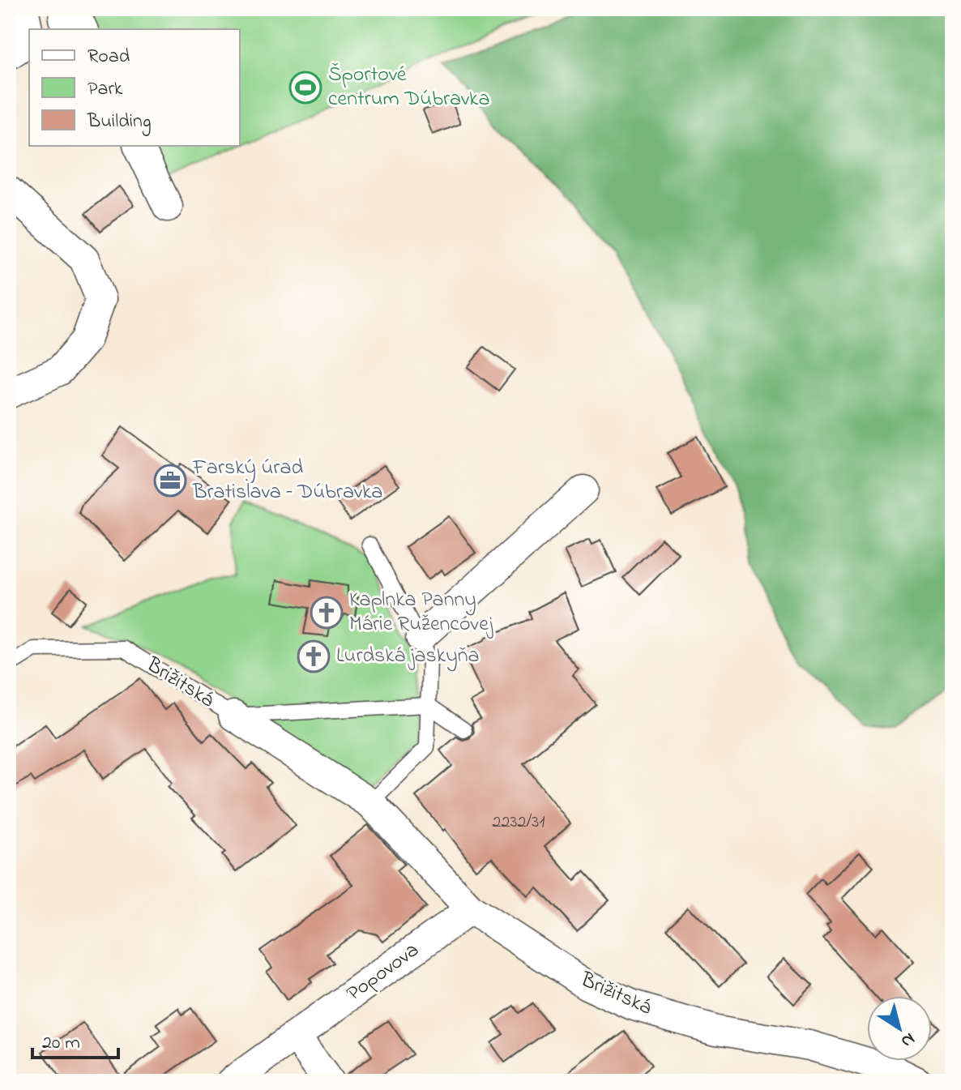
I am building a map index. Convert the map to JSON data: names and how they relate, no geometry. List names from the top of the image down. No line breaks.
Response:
{"streets":{"street":["Brižitská","Popovova"]},"crossings":[["Brižitská","Popovova"]],"places":{"sports":["Športové centrum Dúbravka"],"office":["Farský úrad Bratislava – Dúbravka"],"church":["Kaplnka Panny Márie Ružencovej","Lurdská jaskyňa"]},"house_numbers":["2232/31"],"legend":["Road","Park","Building"],"scale_bar":"20 m","north":"bottom right"}
